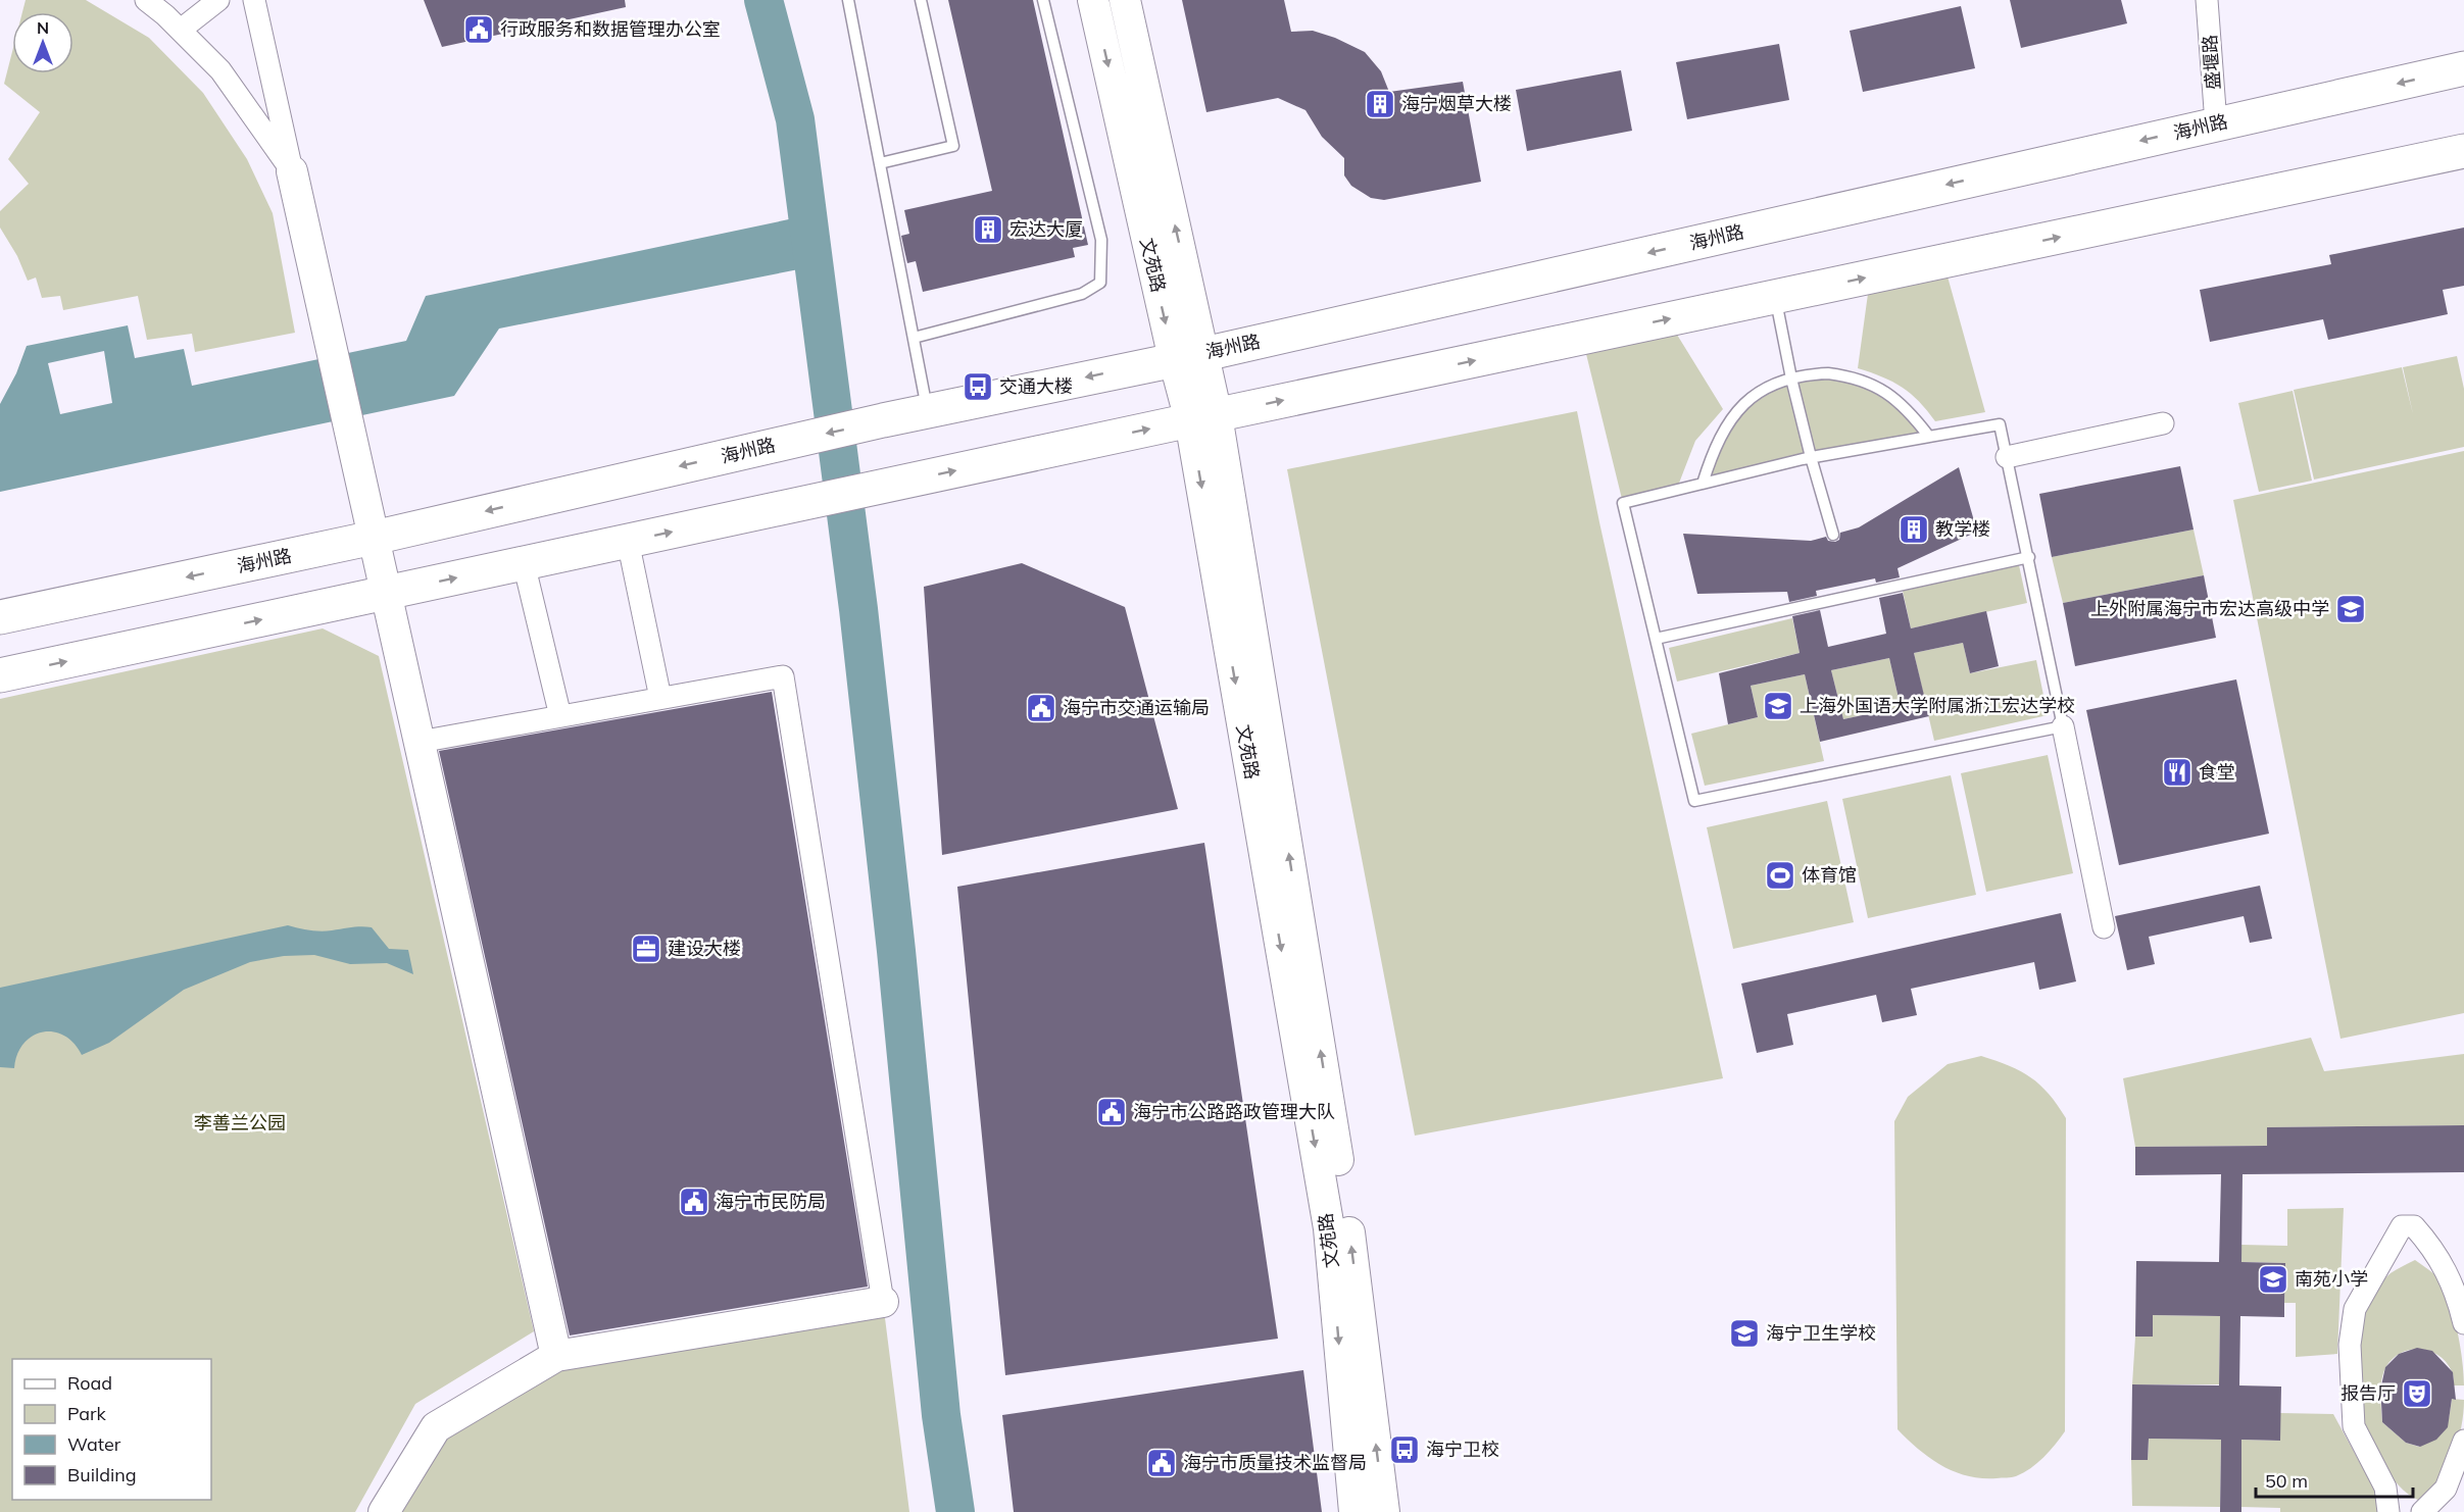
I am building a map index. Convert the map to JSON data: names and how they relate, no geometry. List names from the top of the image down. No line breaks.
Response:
{"streets":{"main road":["海州路","文苑路"],"street":["盛堰路"]},"crossings":[["盛堰路","海州路"],["海州路","文苑路"]],"parks":["李善兰公园"],"places":{"public building":["行政服务和数据管理办公室","海宁市交通运输局","海宁市公路路政管理大队","海宁市民防局","海宁市质量技术监督局"],"building":["海宁烟草大楼","宏达大厦","教学楼"],"bus stop":["交通大楼","海宁卫校"],"school or university":["上外附属海宁市宏达高级中学","上海外国语大学附属浙江宏达学校","南苑小学","海宁卫生学校"],"restaurant":["食堂"],"sports":["体育馆"],"office":["建设大楼"],"theatre":["报告厅"]},"legend":["Road","Park","Water","Building"],"scale_bar":"50 m","north":"top"}
